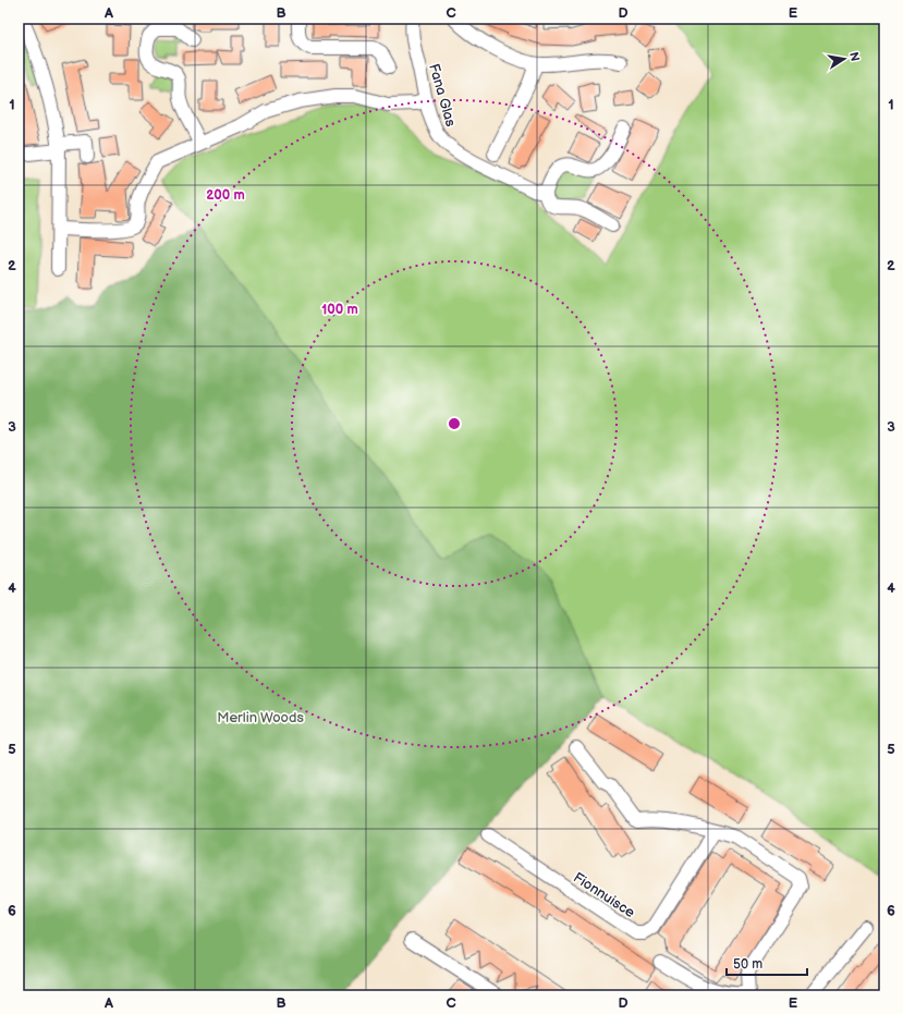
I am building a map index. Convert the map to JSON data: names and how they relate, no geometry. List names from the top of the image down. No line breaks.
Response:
{"streets":{"street":["Fana Glas","Fionnuisce"]},"parks":["Merlin Woods"],"scale_bar":"50 m","north":"right","grid":{"columns":["A","B","C","D","E"],"rows":["1","2","3","4","5","6"]},"rings":["200 m","100 m"]}
